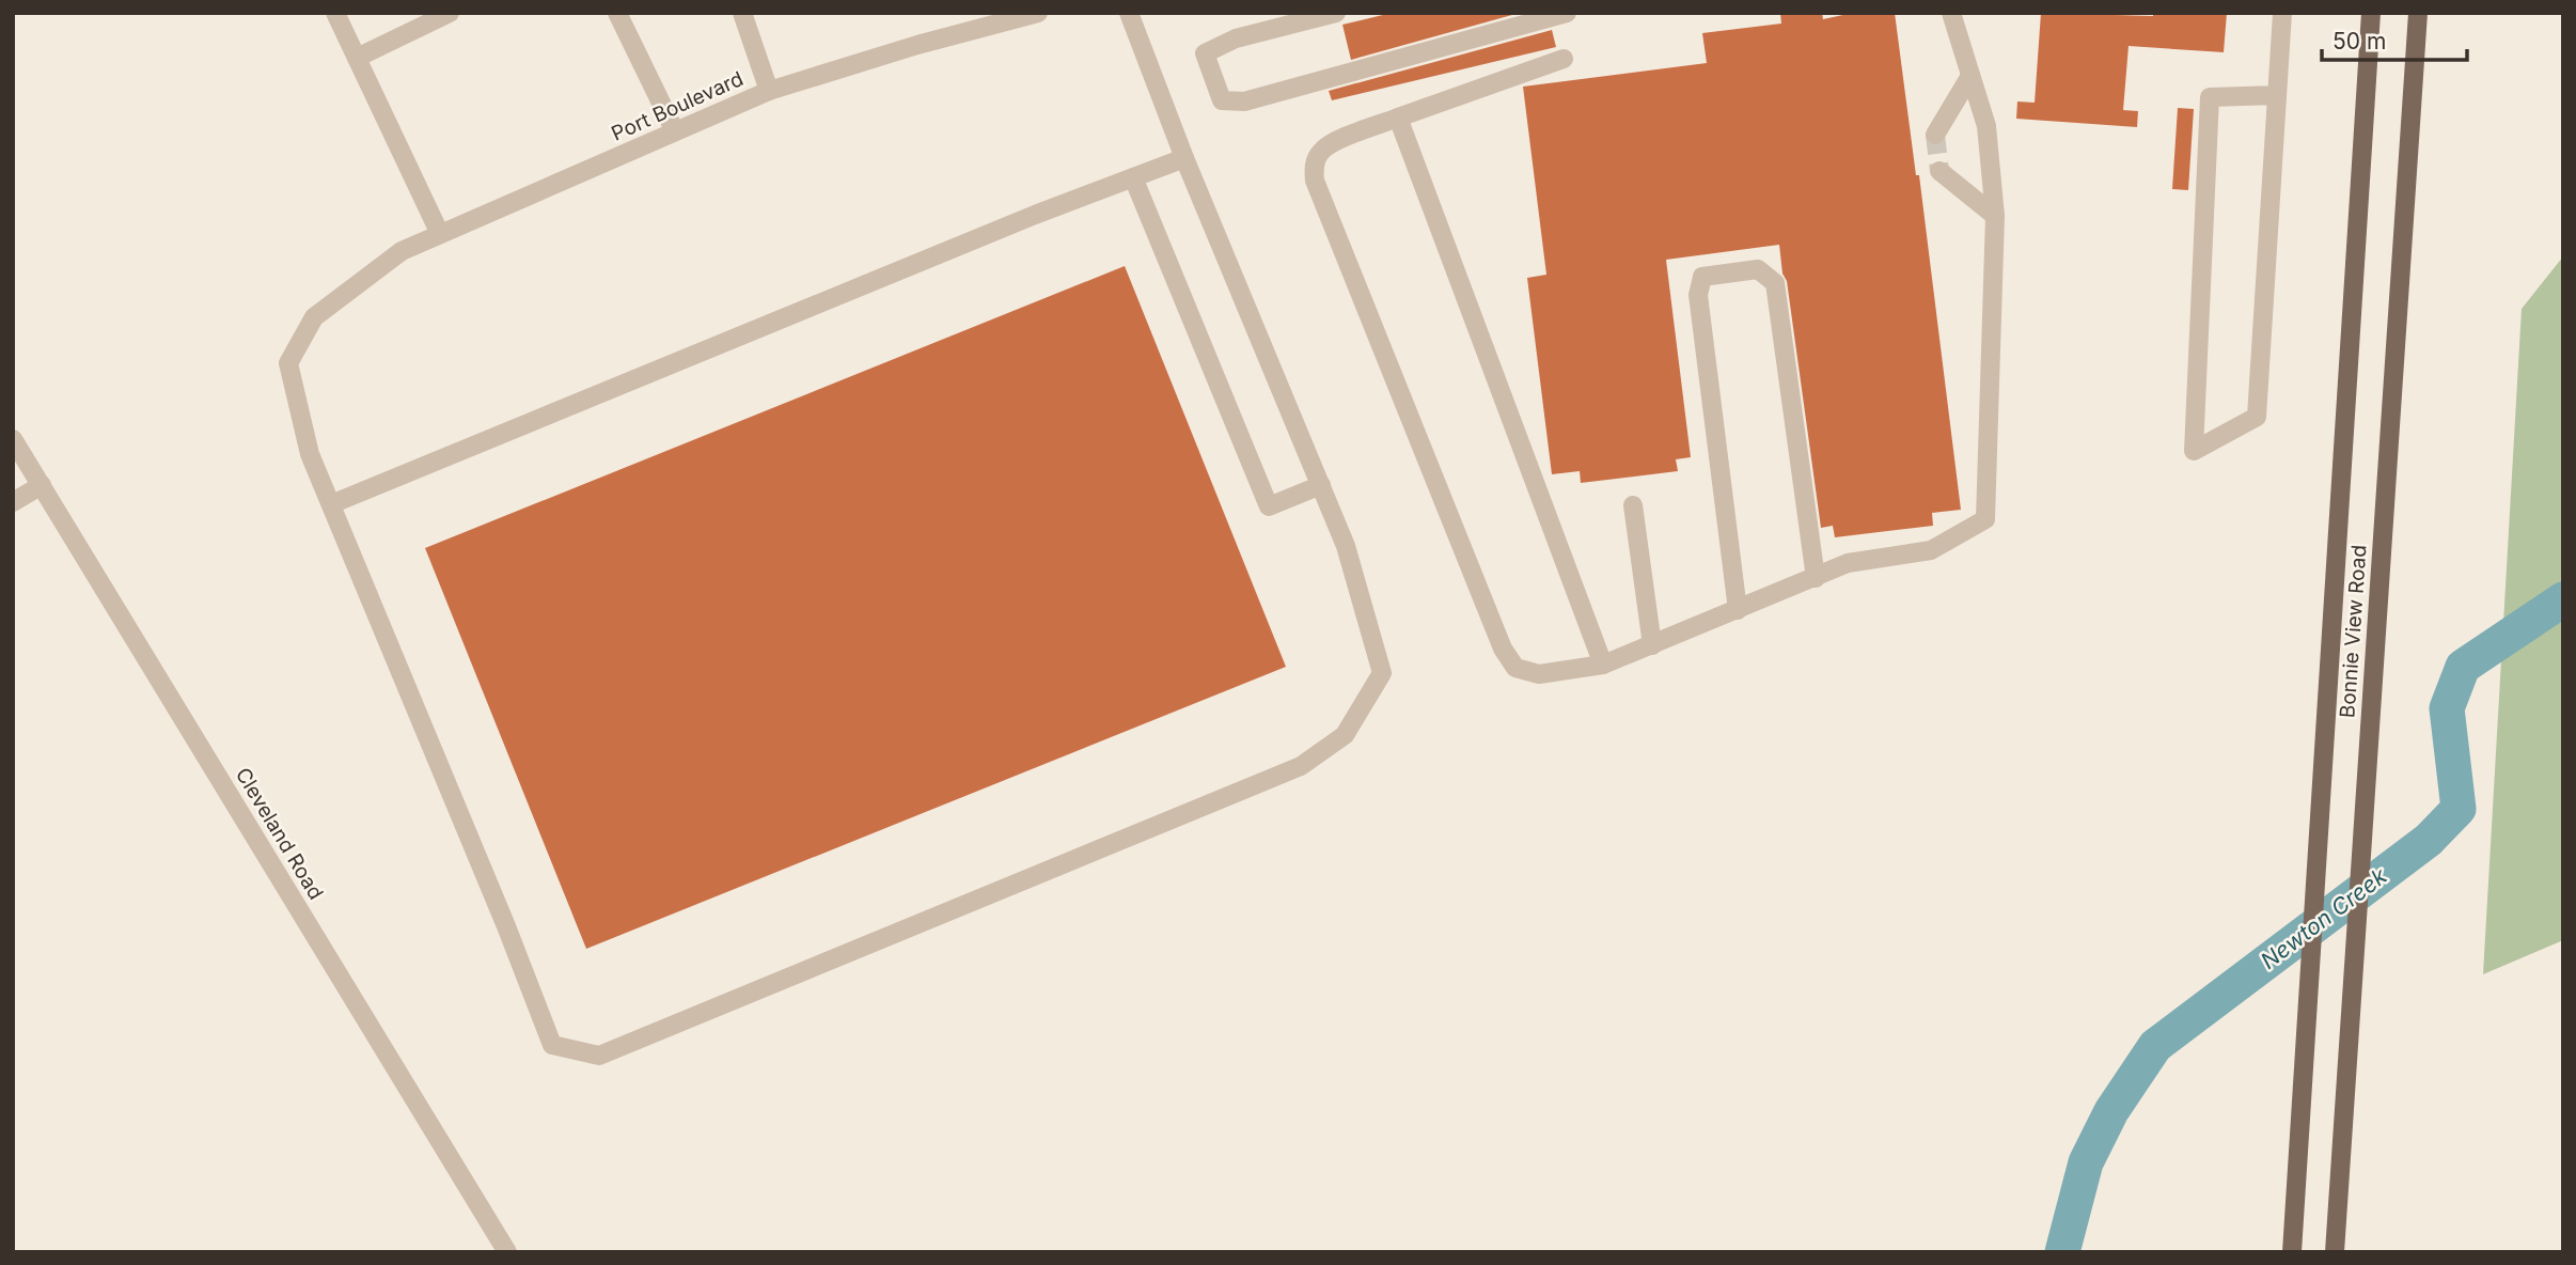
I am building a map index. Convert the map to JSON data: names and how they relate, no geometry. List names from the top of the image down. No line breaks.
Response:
{"streets":{"main road":["Bonnie View Road"],"street":["Port Boulevard","Cleveland Road"]},"water":["Newton Creek"],"scale_bar":"50 m"}
